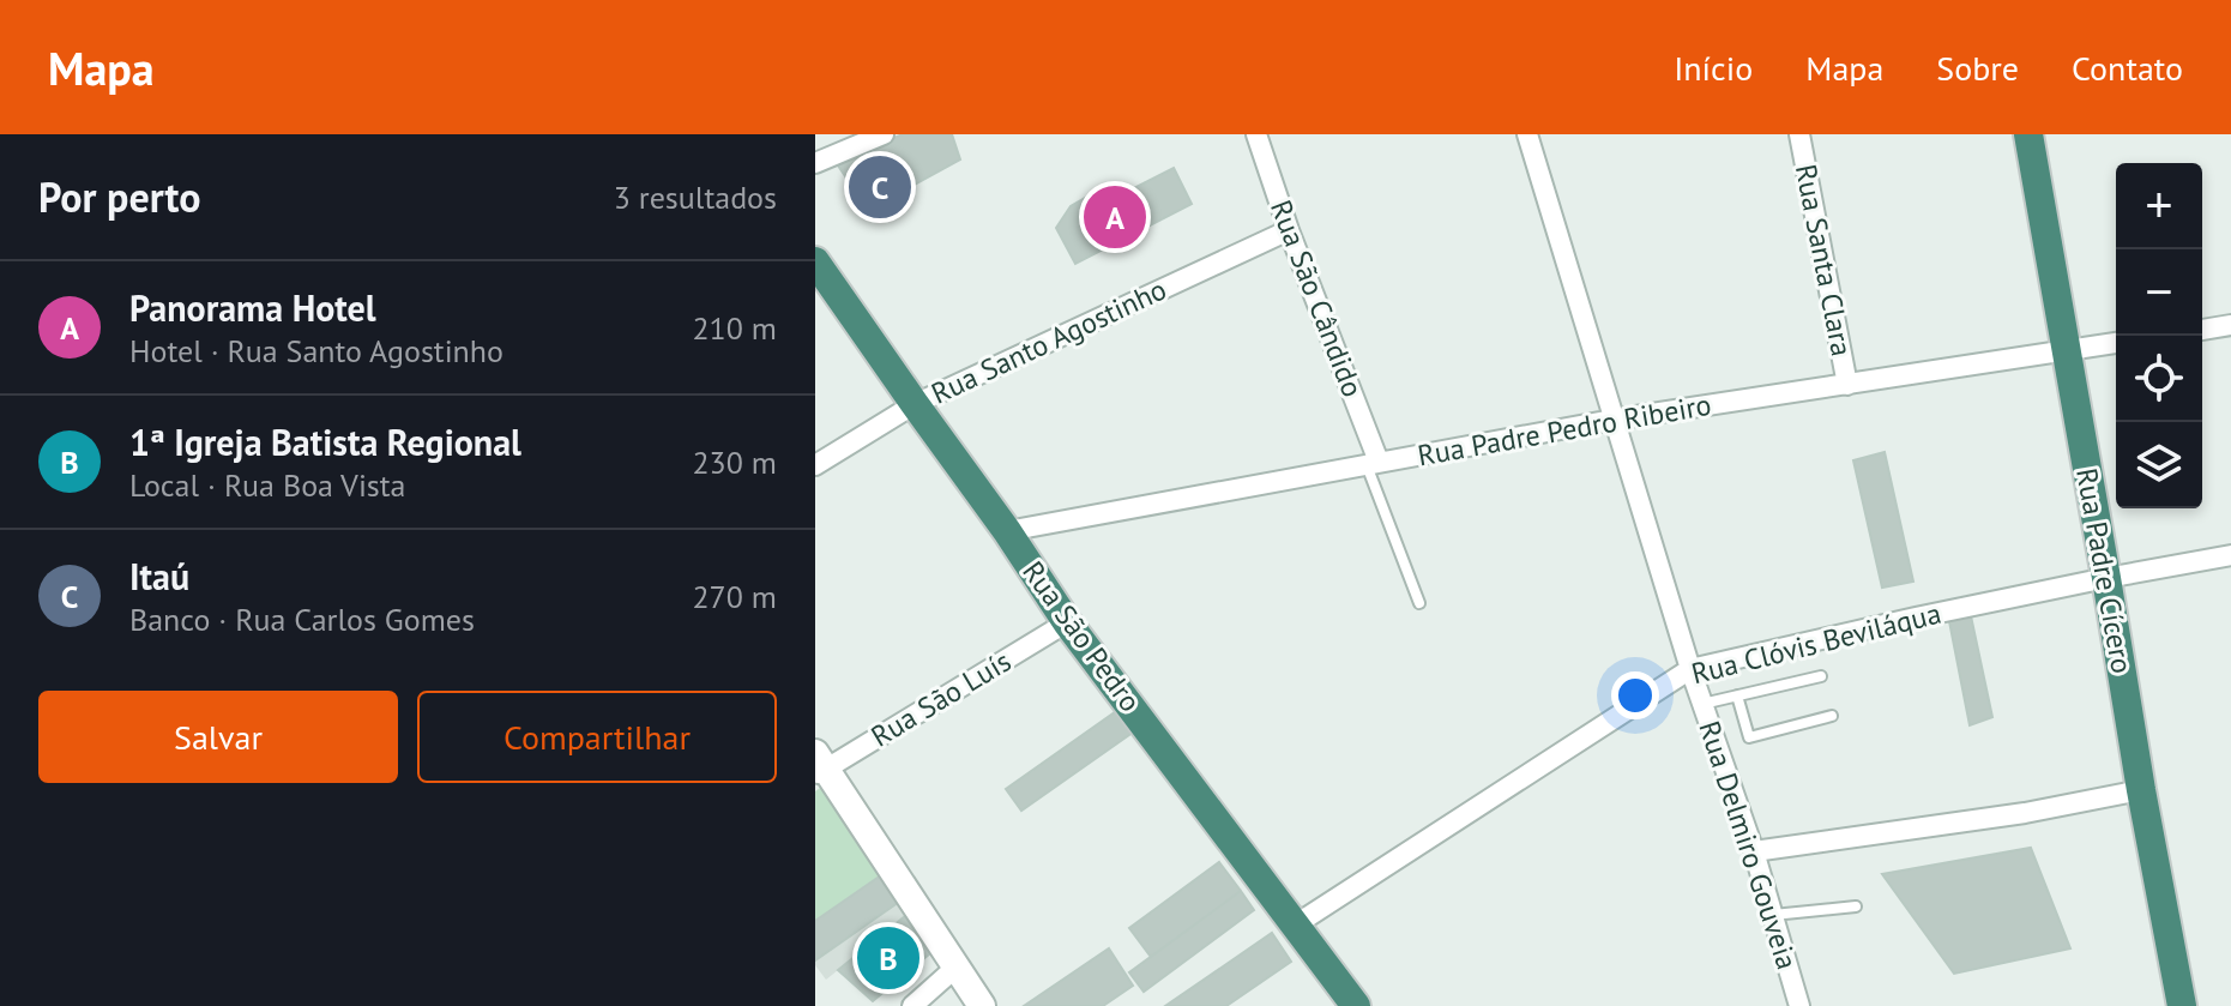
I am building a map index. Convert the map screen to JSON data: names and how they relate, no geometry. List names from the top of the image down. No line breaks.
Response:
{"streets":{"highway":["Rua Padre Cícero","Rua São Pedro"],"street":["Rua Santa Clara","Rua São Cândido","Rua Santo Agostinho","Rua Padre Pedro Ribeiro","Rua Clóvis Beviláqua","Rua São Luís","Rua Delmiro Gouveia"]},"crossings":[["Rua Santa Clara","Rua Padre Pedro Ribeiro"],["Rua São Cândido","Rua Santo Agostinho"],["Rua São Cândido","Rua Padre Pedro Ribeiro"],["Rua Santo Agostinho","Rua São Pedro"],["Rua Padre Pedro Ribeiro","Rua Padre Cícero"],["Rua Padre Pedro Ribeiro","Rua São Pedro"],["Rua Padre Pedro Ribeiro","Rua Delmiro Gouveia"],["Rua Padre Cícero","Rua Clóvis Beviláqua"],["Rua São Pedro","Rua Clóvis Beviláqua"],["Rua São Pedro","Rua São Luís"],["Rua Clóvis Beviláqua","Rua Delmiro Gouveia"]],"page":{"header":"Mapa","nav":["Início","Mapa","Sobre","Contato"],"heading":["Por perto","3 resultados"],"pins":["C","A","B"],"map_buttons":["+","−"],"list":[{"mark":"A","name":"Panorama Hotel","note":"Hotel · Rua Santo Agostinho","value":"210 m"},{"mark":"B","name":"1ª Igreja Batista Regional","note":"Local · Rua Boa Vista","value":"230 m"},{"mark":"C","name":"Itaú","note":"Banco · Rua Carlos Gomes","value":"270 m"}],"buttons":["Salvar","Compartilhar"]}}
